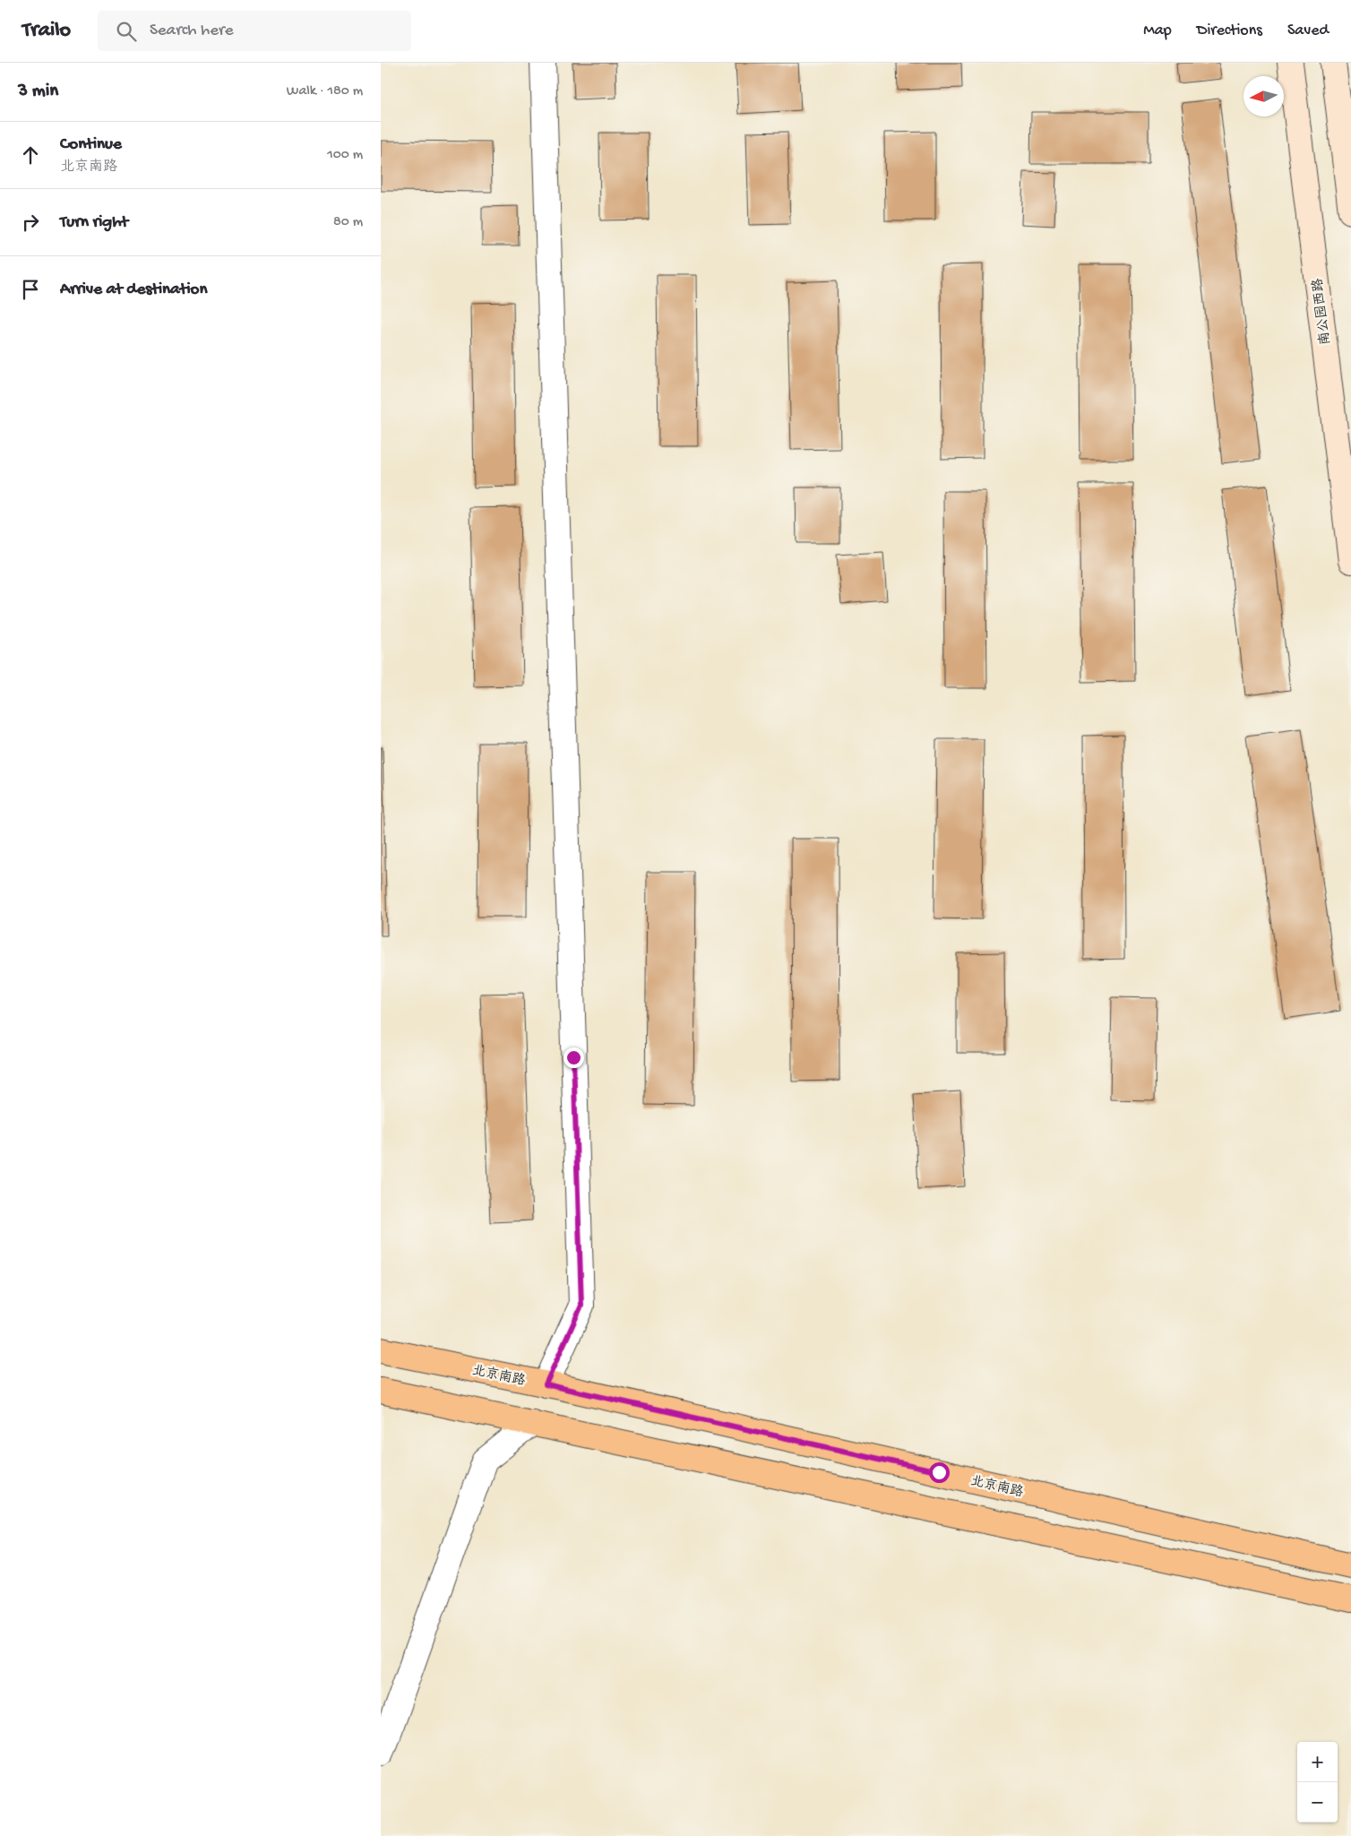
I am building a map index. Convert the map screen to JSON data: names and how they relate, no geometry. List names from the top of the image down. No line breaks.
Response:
{"streets":{"main road":["南公园西路","北京南路"]},"north":"left","page":{"header":"Trailo","search":"Search here","nav":["Map","Directions","Saved"],"heading":["3 min","Walk · 180 m"],"list":[["Continue","北京南路","100 m"],["Turn right","80 m"],"Arrive at destination"],"map_buttons":["+","−"]}}
